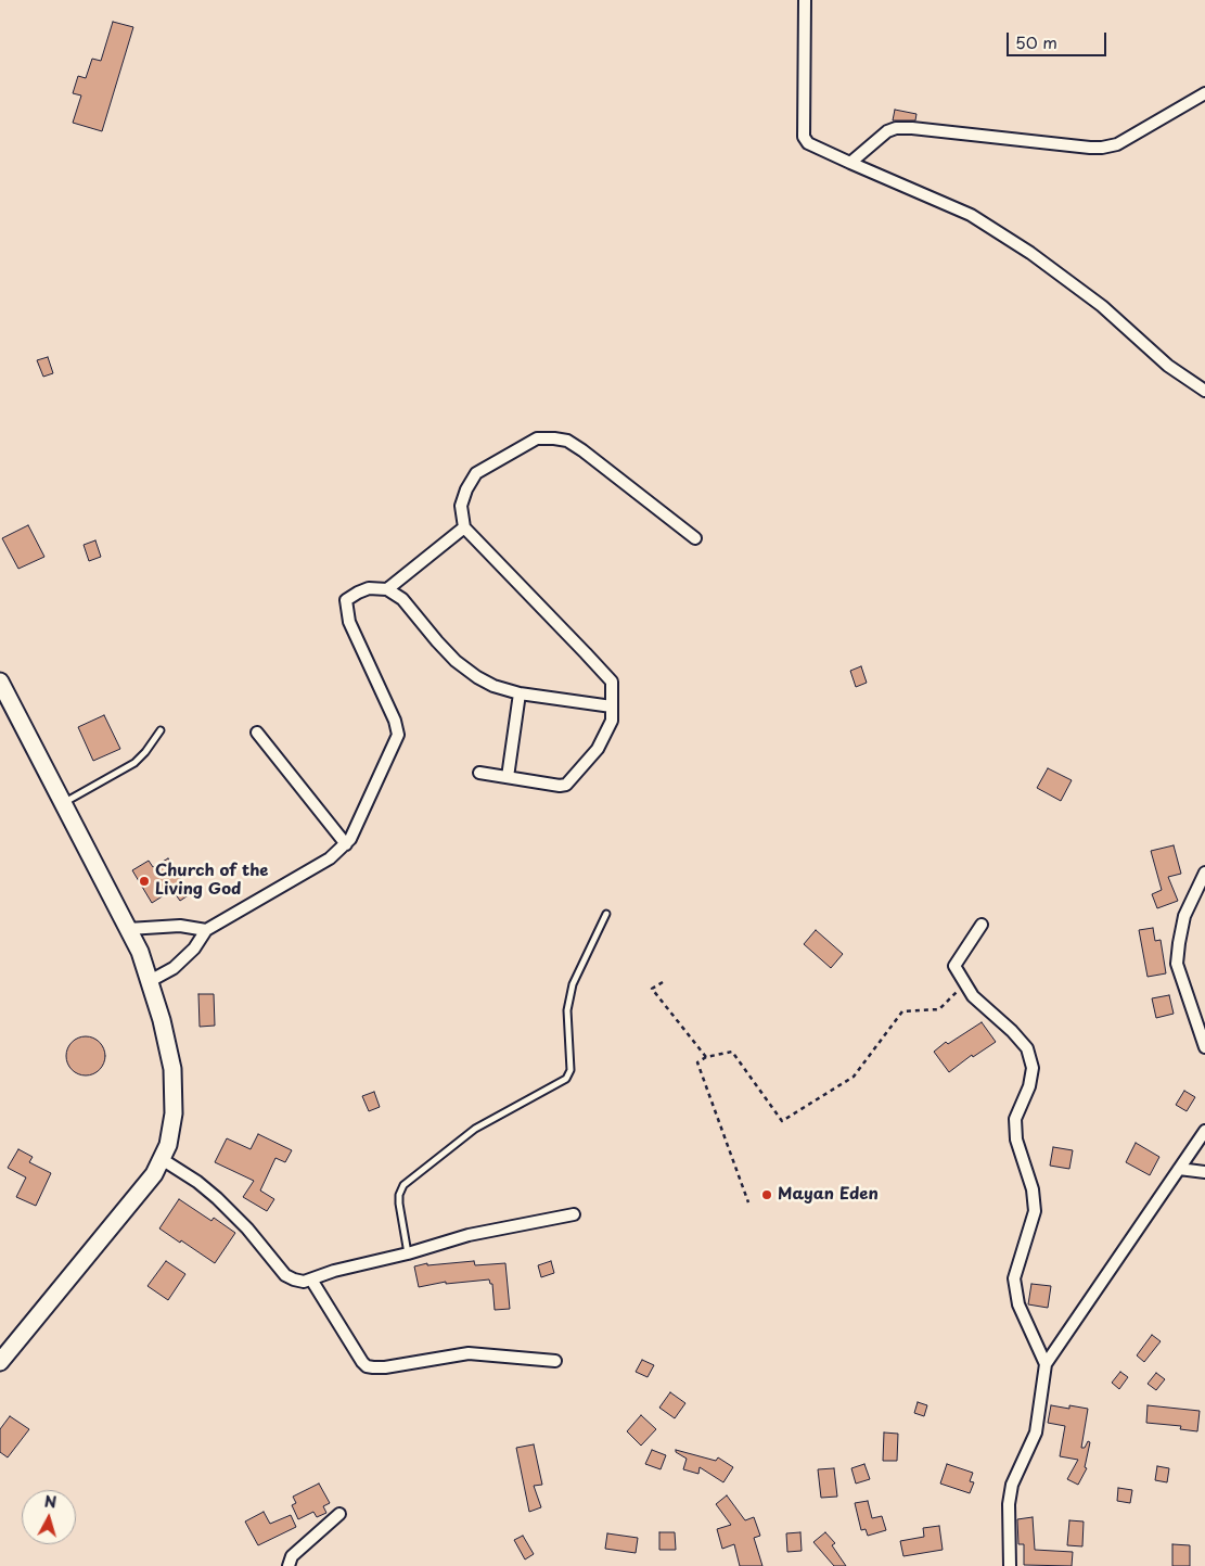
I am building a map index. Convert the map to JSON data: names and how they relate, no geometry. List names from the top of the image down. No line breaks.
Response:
{"places":["Church of the Living God","Mayan Eden"],"scale_bar":"50 m","north":"top"}
